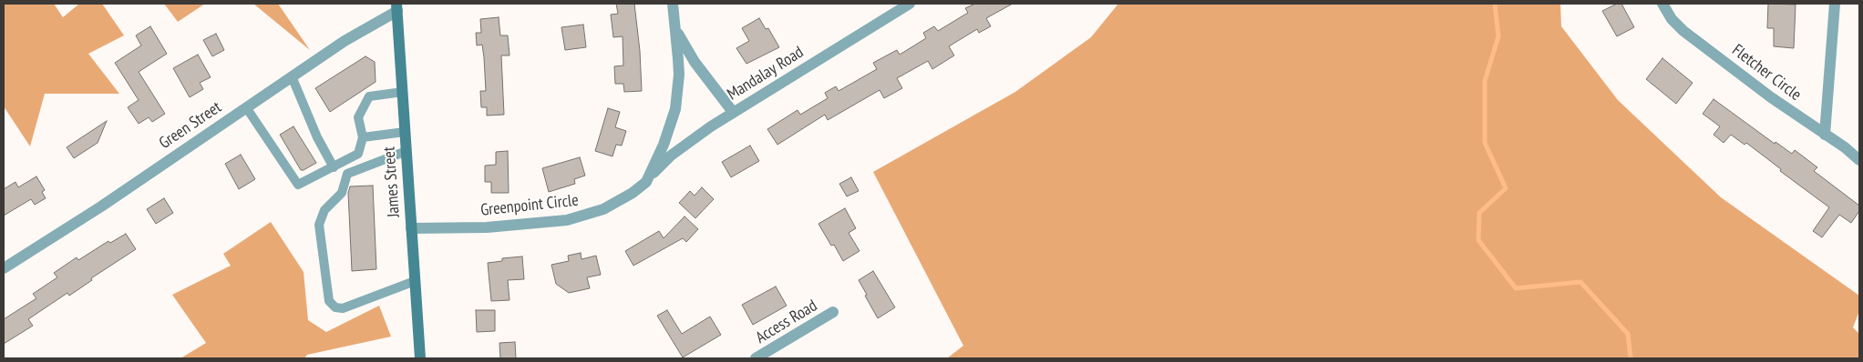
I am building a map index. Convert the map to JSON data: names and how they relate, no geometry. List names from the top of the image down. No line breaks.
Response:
{"streets":{"main road":["James Street"],"street":["Fletcher Circle","Mandalay Road","Green Street","Greenpoint Circle","Access Road"]},"crossings":[["Mandalay Road","Greenpoint Circle"],["Green Street","James Street"],["James Street","Greenpoint Circle"]]}
